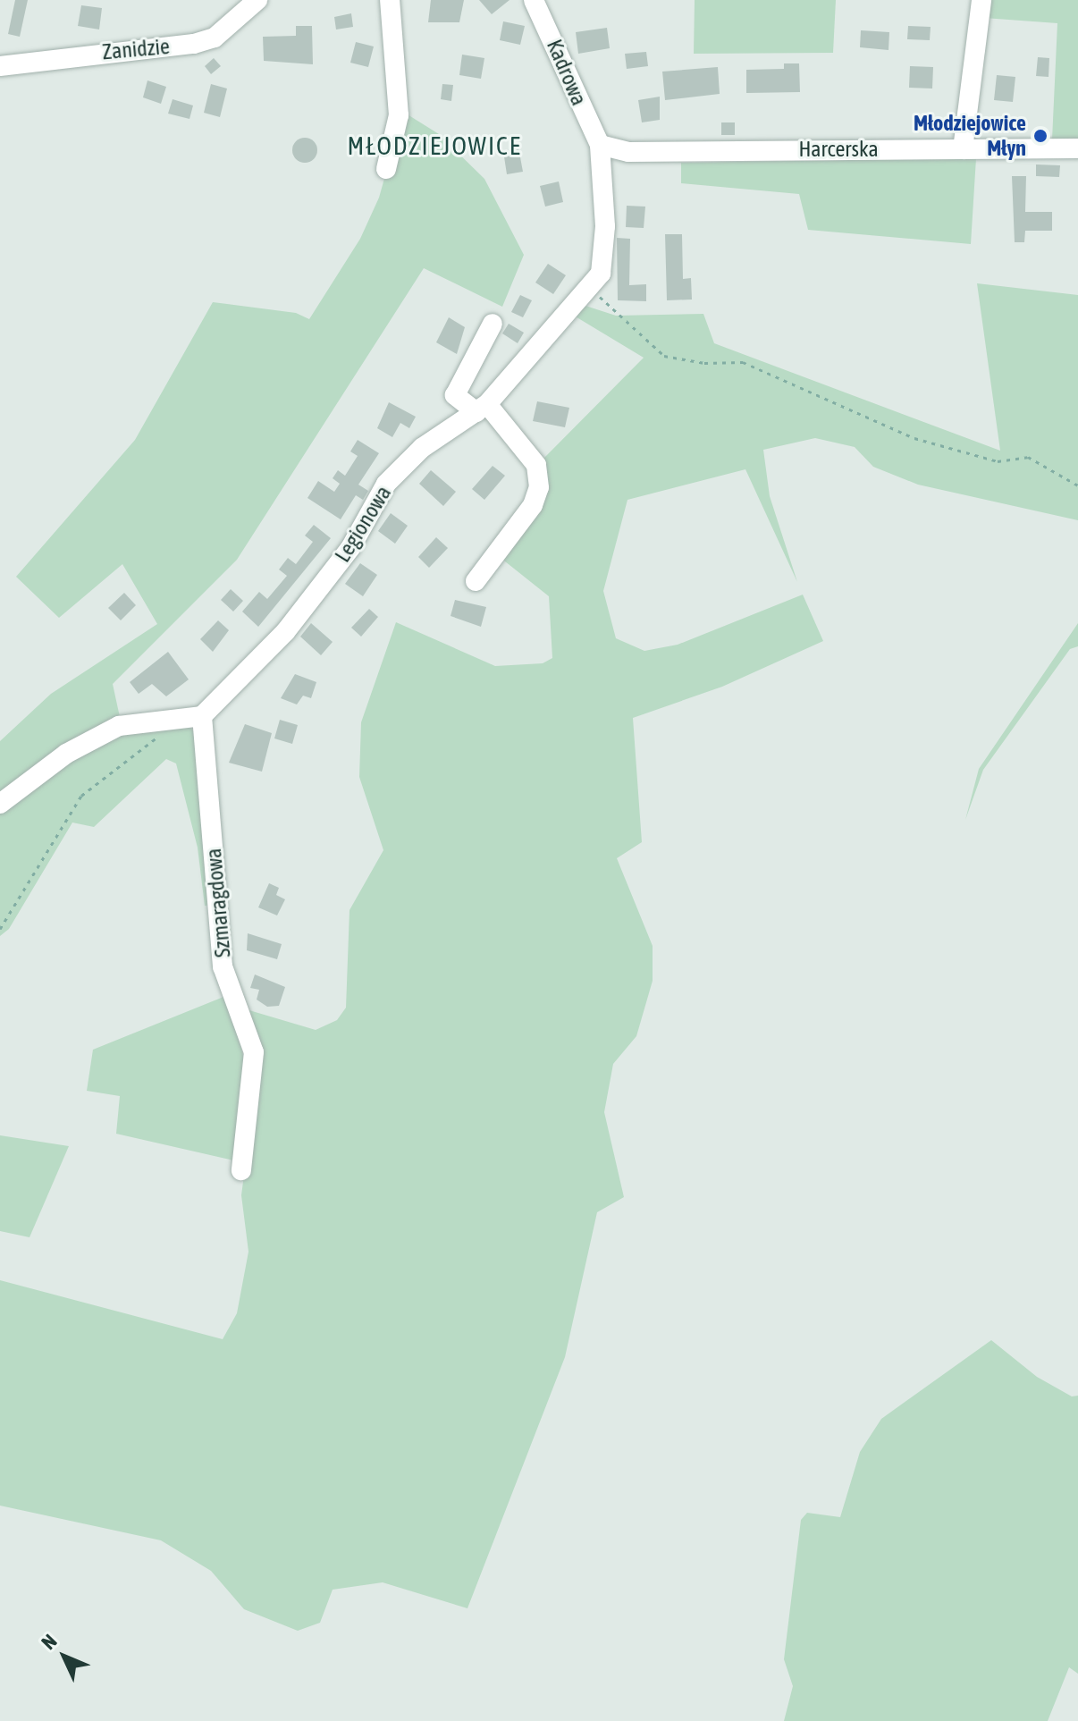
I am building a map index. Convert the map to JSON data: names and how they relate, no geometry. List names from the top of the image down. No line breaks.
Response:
{"streets":{"street":["Zanidzie","Kadrowa","Harcerska","Legionowa","Szmaragdowa"]},"crossings":[["Kadrowa","Harcerska"],["Kadrowa","Legionowa"],["Harcerska","Legionowa"],["Legionowa","Szmaragdowa"]],"districts":["MŁODZIEJOWICE"],"places":["Młodziejowice Młyn"],"north":"top left"}
